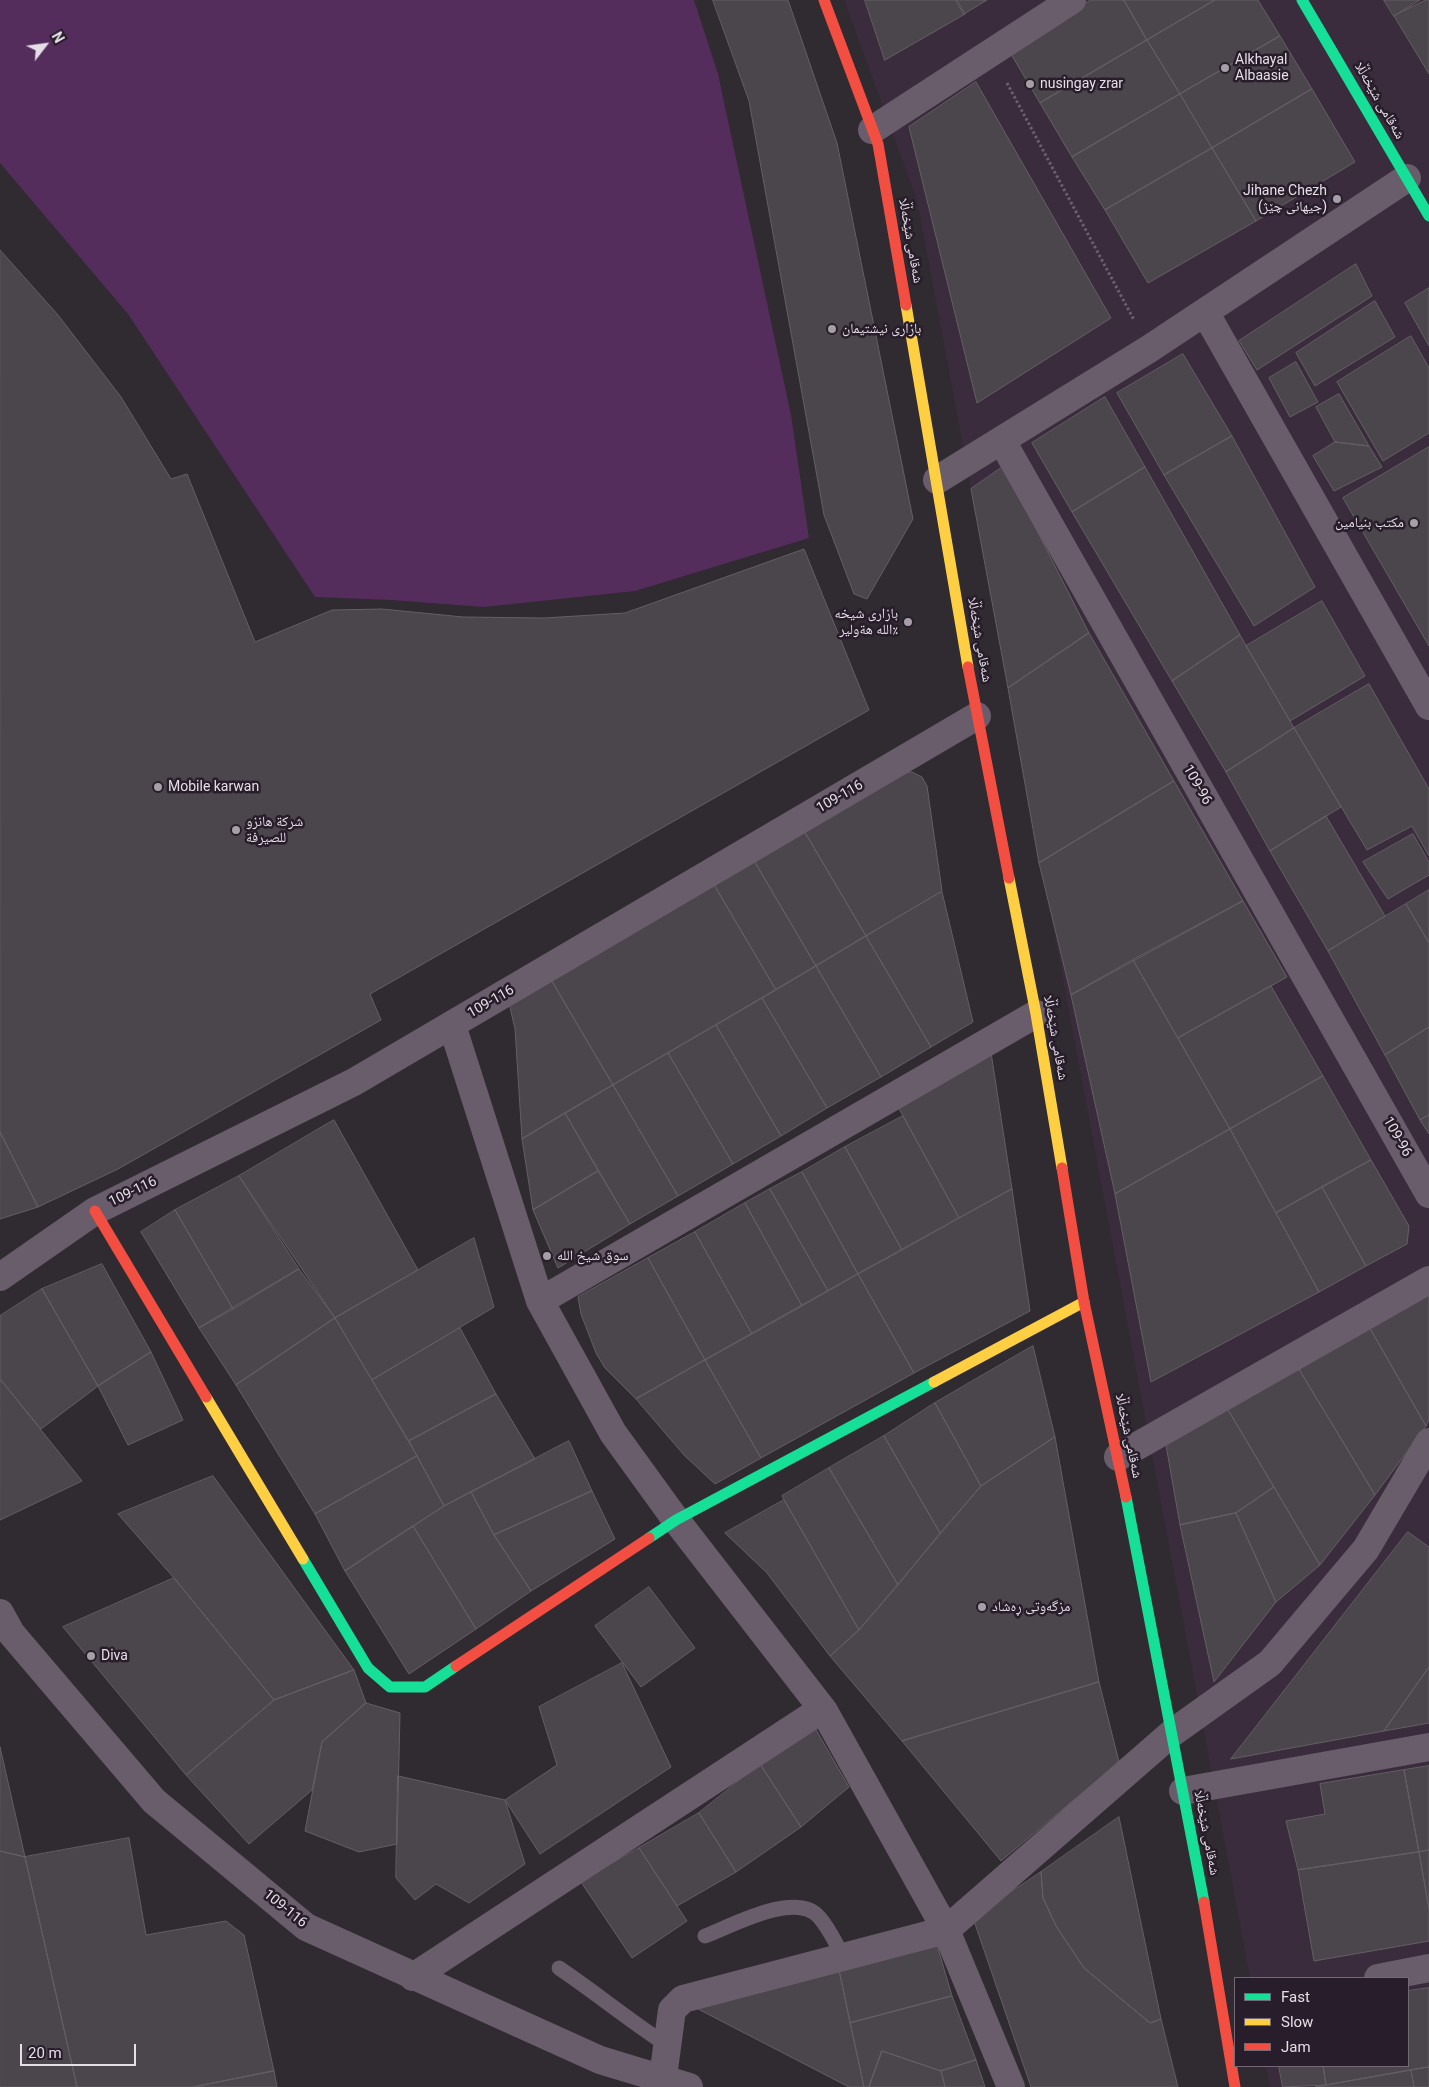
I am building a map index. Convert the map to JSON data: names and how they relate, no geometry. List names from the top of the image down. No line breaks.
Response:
{"streets":{"street":["شەقامی شێخەڵڵا","109-96","109-116"]},"crossings":[["شەقامی شێخەڵڵا","109-116"]],"places":["Alkhayal Albaasie","nusingay zrar","Jihane Chezh (جیهانی چێژ)","بازاری نیشتیمان","مكتب بنيامين","بازاری شیخه الله هةولیر٪","Mobile karwan","شركة هانزو للصيرفة","سوق شيخ الله","مزگەوتی ڕەشاد","Diva"],"legend":["Fast","Slow","Jam"],"scale_bar":"20 m","north":"top right"}
